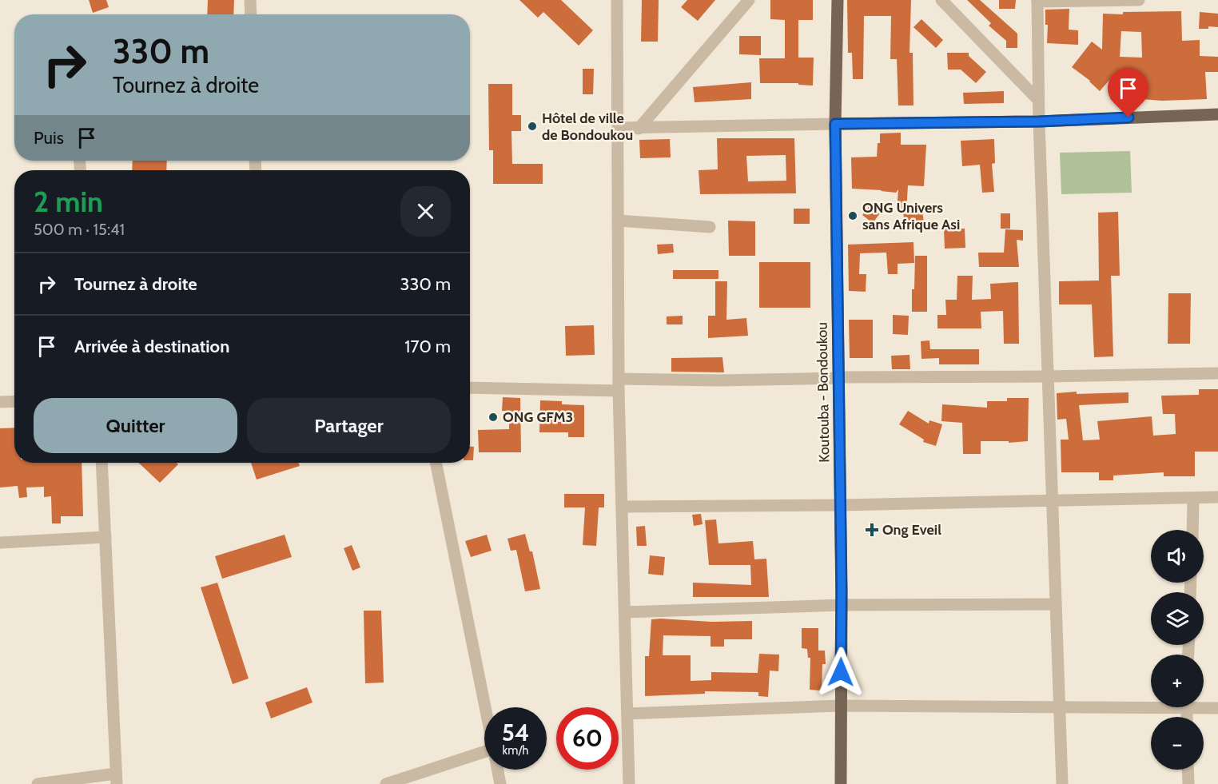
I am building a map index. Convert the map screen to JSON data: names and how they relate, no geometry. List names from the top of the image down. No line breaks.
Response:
{"streets":{"main road":["Koutouba - Bondoukou"]},"places":{"other":["Hôtel de ville de Bondoukou","ONG Univers sans Afrique Asi","ONG GFM3"],"health":["Ong Eveil"]},"page":{"turn":["330 m","Tournez à droite"],"then":"Puis","heading":["2 min","500 m · 15:41"],"list":[{"name":"Tournez à droite","value":"330 m"},{"name":"Arrivée à destination","value":"170 m"}],"buttons":["Quitter","Partager"],"map_buttons":["+","−"],"speed":"54 km/h","limit":"60"}}
